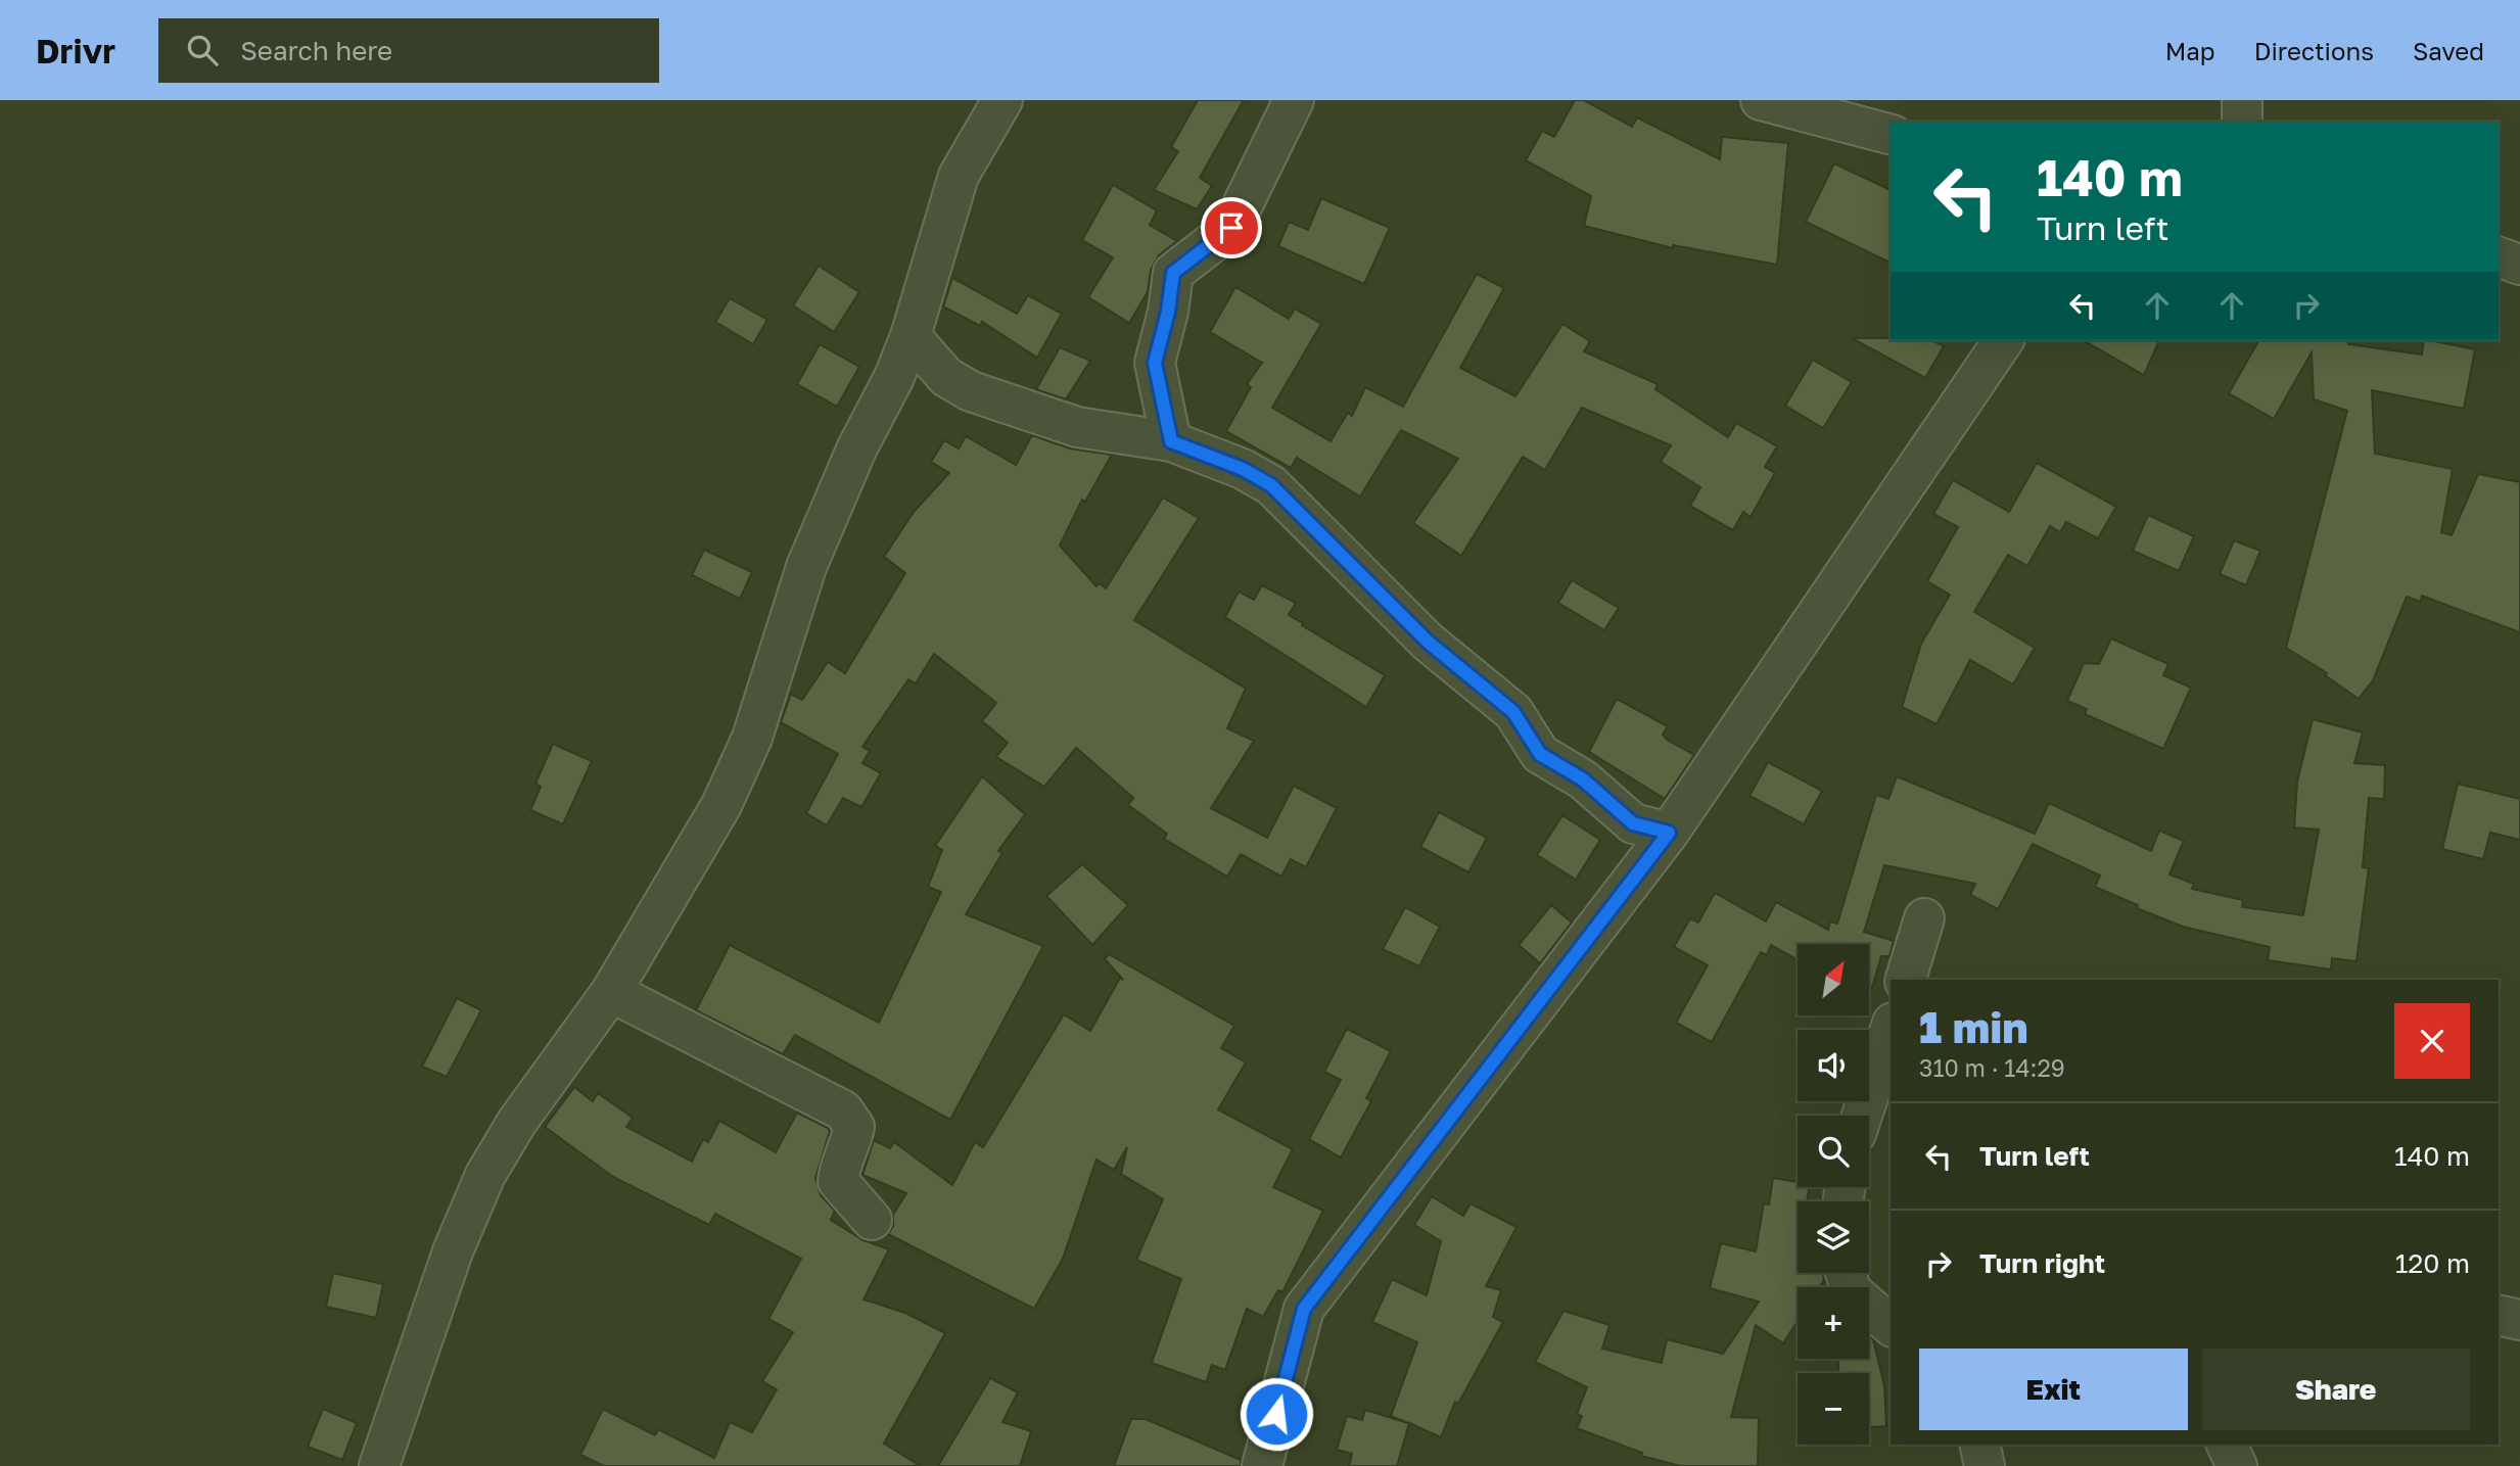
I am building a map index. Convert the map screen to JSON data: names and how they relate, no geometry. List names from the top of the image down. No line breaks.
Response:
{"north":"top right","page":{"header":"Drivr","search":"Search here","nav":["Map","Directions","Saved"],"turn":["140 m","Turn left"],"map_buttons":["+","−"],"heading":["1 min","310 m · 14:29"],"list":[{"name":"Turn left","value":"140 m"},{"name":"Turn right","value":"120 m"}],"buttons":["Exit","Share"]}}
